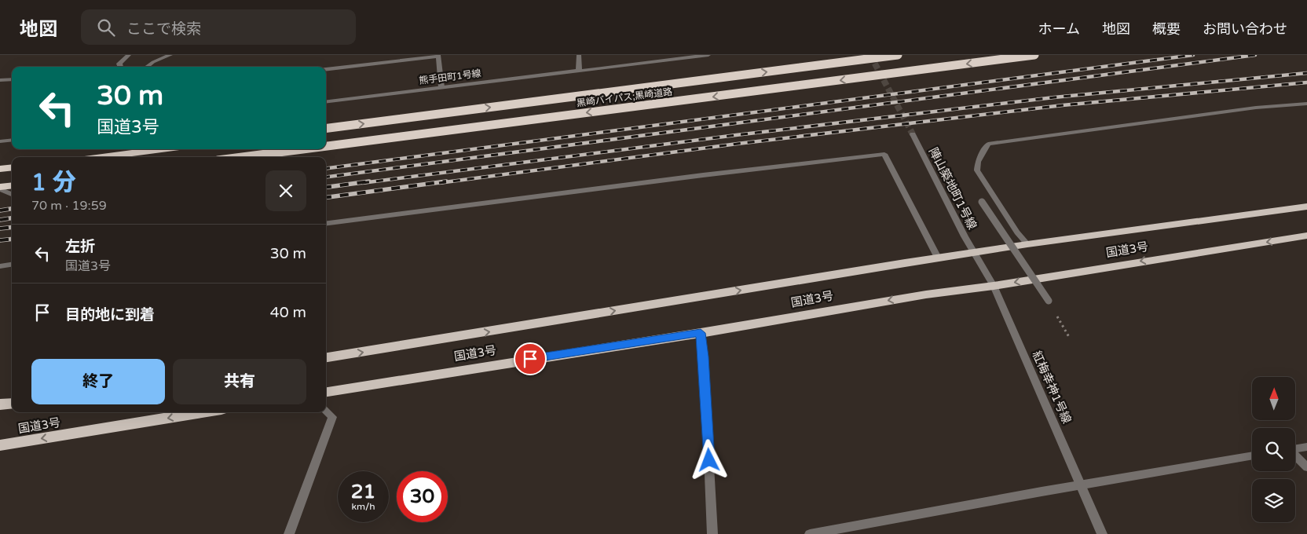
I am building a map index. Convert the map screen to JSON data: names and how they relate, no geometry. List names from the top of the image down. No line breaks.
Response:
{"streets":{"highway":["黒崎バイパス;黒崎道路","国道3号"],"street":["熊手田町1号線","陣山築地町1号線","紅梅幸神1号線"]},"crossings":[["陣山築地町1号線","国道3号"],["陣山築地町1号線","紅梅幸神1号線"],["国道3号","紅梅幸神1号線"]],"north":"top","page":{"header":"地図","search":"ここで検索","nav":["ホーム","地図","概要","お問い合わせ"],"turn":["30 m","国道3号"],"heading":["1 分","70 m · 19:59"],"list":[{"name":"左折","note":"国道3号","value":"30 m"},{"name":"目的地に到着","value":"40 m"}],"buttons":["終了","共有"],"speed":"21 km/h","limit":"30"}}
